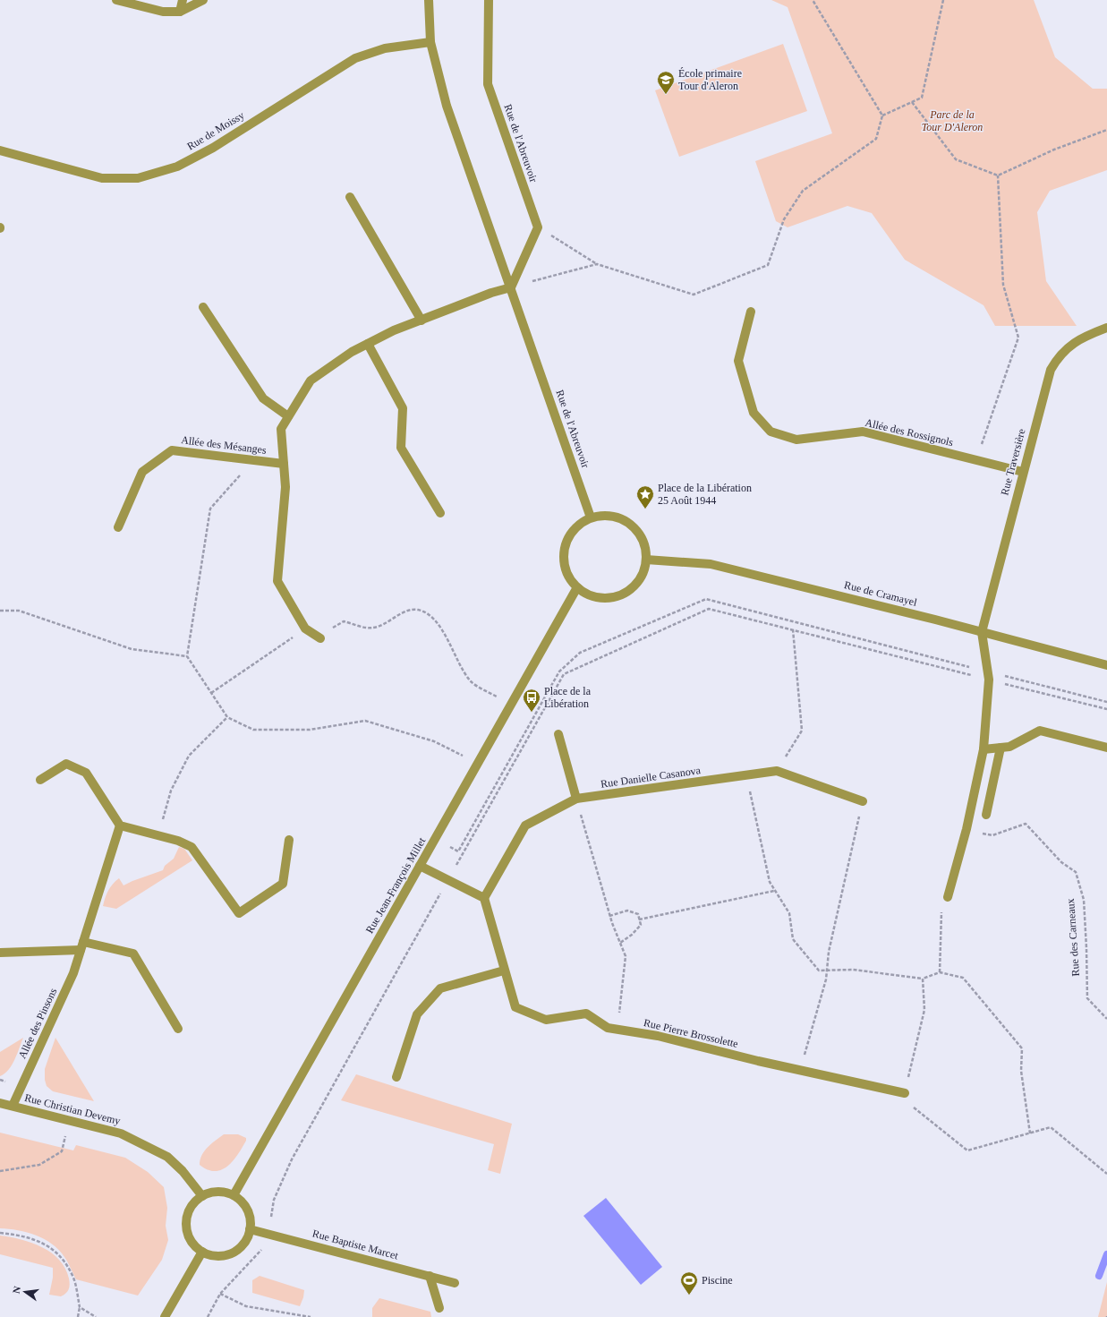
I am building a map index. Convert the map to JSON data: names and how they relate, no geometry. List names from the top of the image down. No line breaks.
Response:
{"streets":{"street":["Rue de Moissy","Rue de l'Abreuvoir","Allée des Rossignols","Allée des Mésanges","Rue Traversière","Rue de Cramayel","Rue Danielle Casanova","Rue Jean-François Millet","Allée des Pinsons","Rue Pierre Brossolette","Rue Christian Devemy","Rue Baptiste Marcet"],"path":["Rue des Carneaux"]},"crossings":[["Rue de Moissy","Rue de l'Abreuvoir"],["Rue de l'Abreuvoir","Allée des Mésanges"],["Rue de l'Abreuvoir","Rue de Cramayel"],["Rue de l'Abreuvoir","Rue Jean-François Millet"],["Allée des Rossignols","Rue Traversière"],["Rue Traversière","Rue de Cramayel"],["Rue de Cramayel","Rue Jean-François Millet"],["Rue Danielle Casanova","Rue Pierre Brossolette"],["Rue Jean-François Millet","Rue Christian Devemy"],["Rue Jean-François Millet","Rue Baptiste Marcet"],["Allée des Pinsons","Rue Christian Devemy"],["Rue Christian Devemy","Rue Baptiste Marcet"]],"parks":["Parc de la Tour D'Aleron"],"places":{"school or university":["École primaire Tour d'Aleron"],"place":["Place de la Libération 25 Août 1944"],"bus stop":["Place de la Libération"],"sports":["Piscine"]},"north":"left"}
